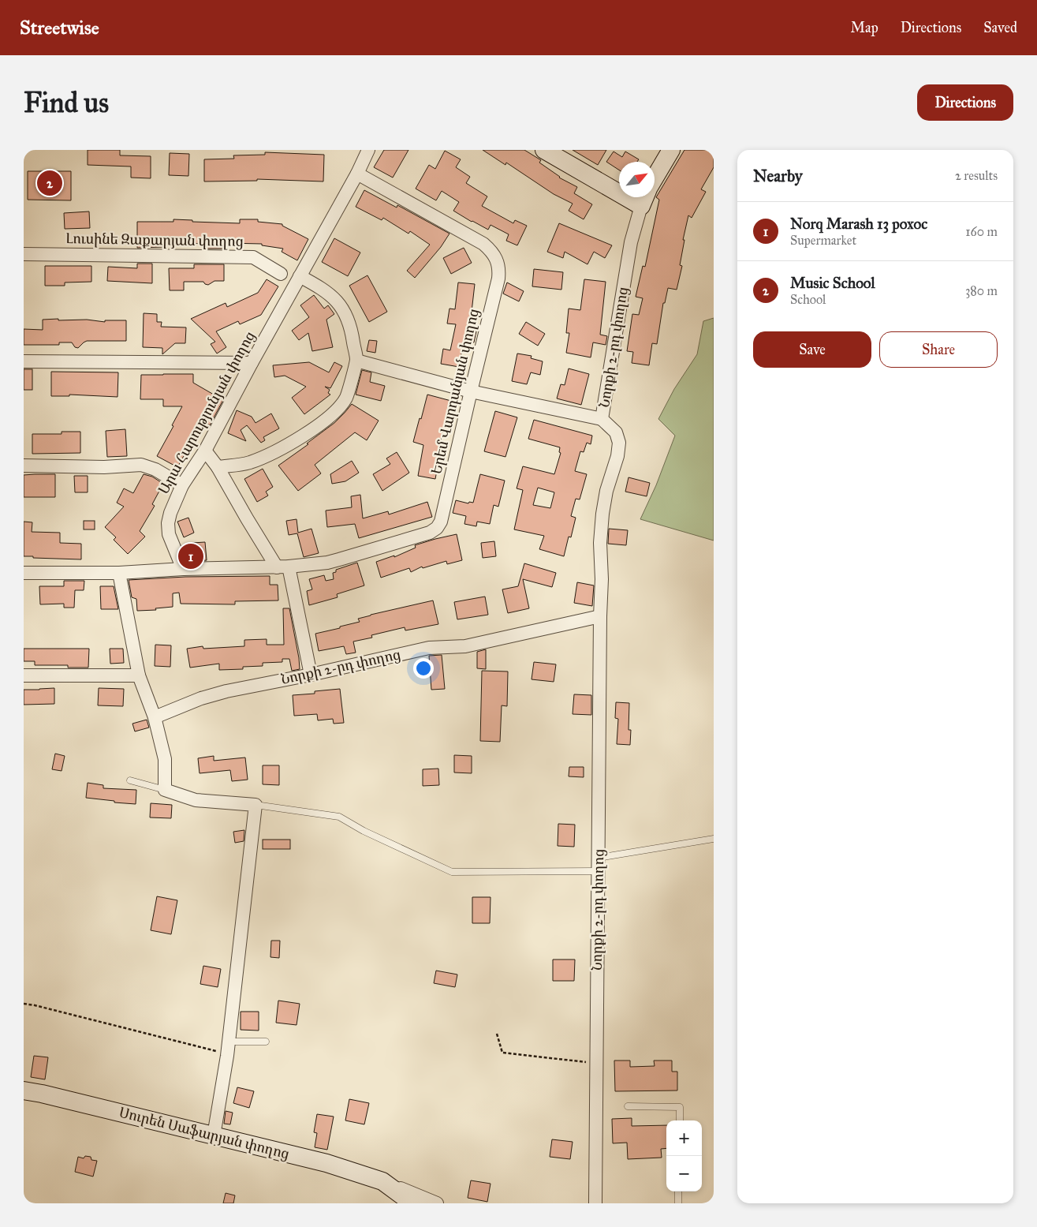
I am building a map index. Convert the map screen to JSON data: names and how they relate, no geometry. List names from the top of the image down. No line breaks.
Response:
{"streets":{"main road":["Նորքի 2-րդ փողոց","Սուրեն Սաֆարյան փողոց"],"street":["Լուսինե Զաքարյան փողոց","Երեմ Վարդանյան փողոց","Արա Հարությունյան փողոց"]},"crossings":[["Երեմ Վարդանյան փողոց","Արա Հարությունյան փողոց"]],"north":"top right","page":{"header":"Streetwise","nav":["Map","Directions","Saved"],"buttons":["Directions",["Save","Share"]],"title":"Find us","heading":["Nearby","2 results"],"pins":["2","1"],"list":[{"mark":"1","name":"Norq Marash 13 poxoc","note":"Supermarket","value":"160 m"},{"mark":"2","name":"Music School","note":"School","value":"380 m"}],"map_buttons":["+","−"]}}
